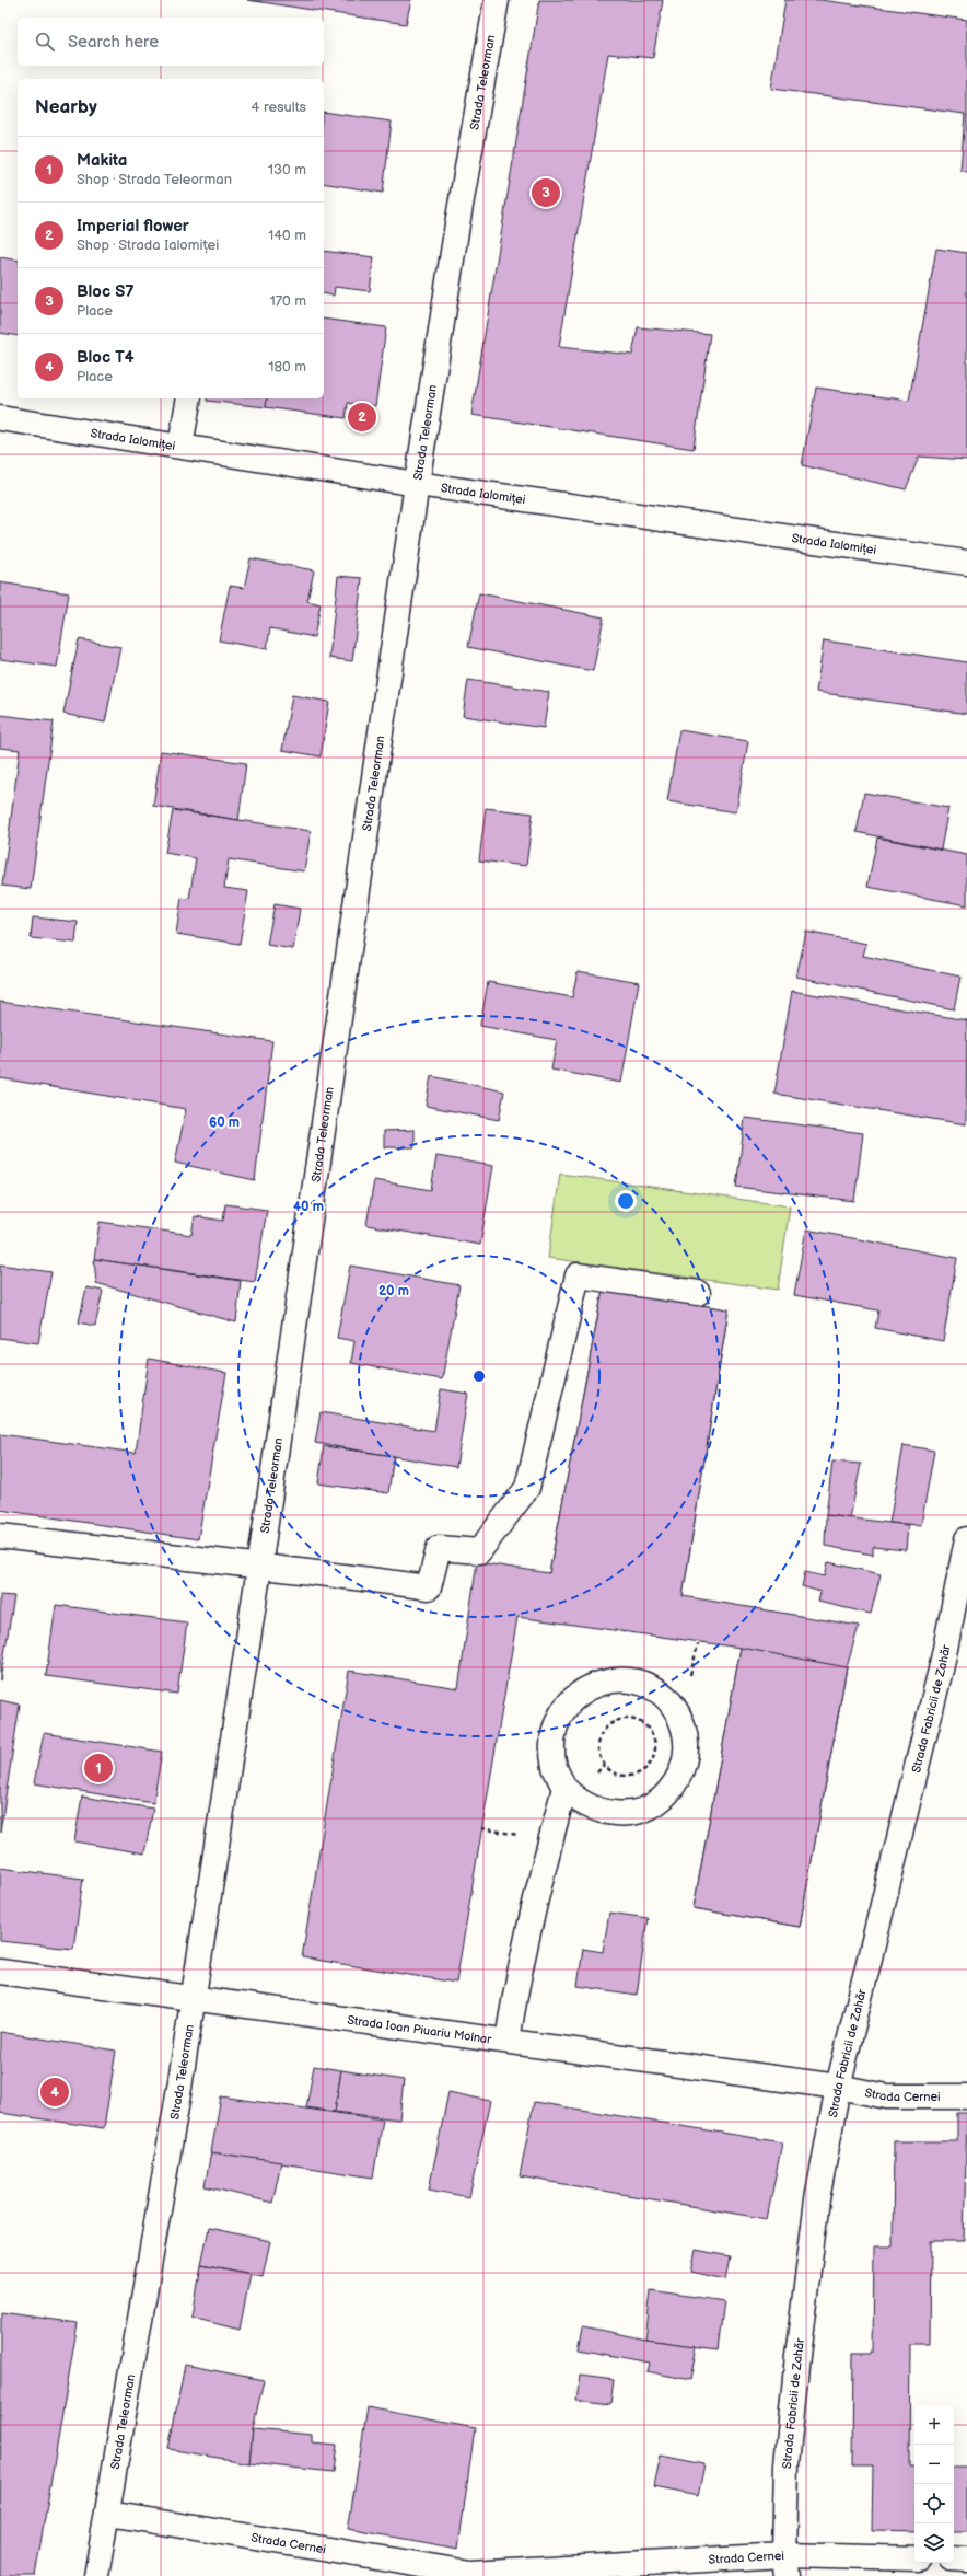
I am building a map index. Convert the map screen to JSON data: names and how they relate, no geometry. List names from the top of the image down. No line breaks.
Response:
{"streets":{"street":["Strada Teleorman","Strada Ialomiței","Strada Fabricii de Zahăr","Strada Ioan Piuariu Molnar","Strada Cernei"]},"crossings":[["Strada Teleorman","Strada Ialomiței"],["Strada Teleorman","Strada Ioan Piuariu Molnar"],["Strada Teleorman","Strada Cernei"],["Strada Fabricii de Zahăr","Strada Ioan Piuariu Molnar"],["Strada Fabricii de Zahăr","Strada Cernei"],["Strada Ioan Piuariu Molnar","Strada Cernei"]],"page":{"search":"Search here","heading":["Nearby","4 results"],"list":[{"mark":"1","name":"Makita","note":"Shop · Strada Teleorman","value":"130 m"},{"mark":"2","name":"Imperial flower","note":"Shop · Strada Ialomiței","value":"140 m"},{"mark":"3","name":"Bloc S7","note":"Place","value":"170 m"},{"mark":"4","name":"Bloc T4","note":"Place","value":"180 m"}],"pins":["3","2","1","4"],"map_buttons":["+","−"]},"rings":["60 m","40 m","20 m"]}
